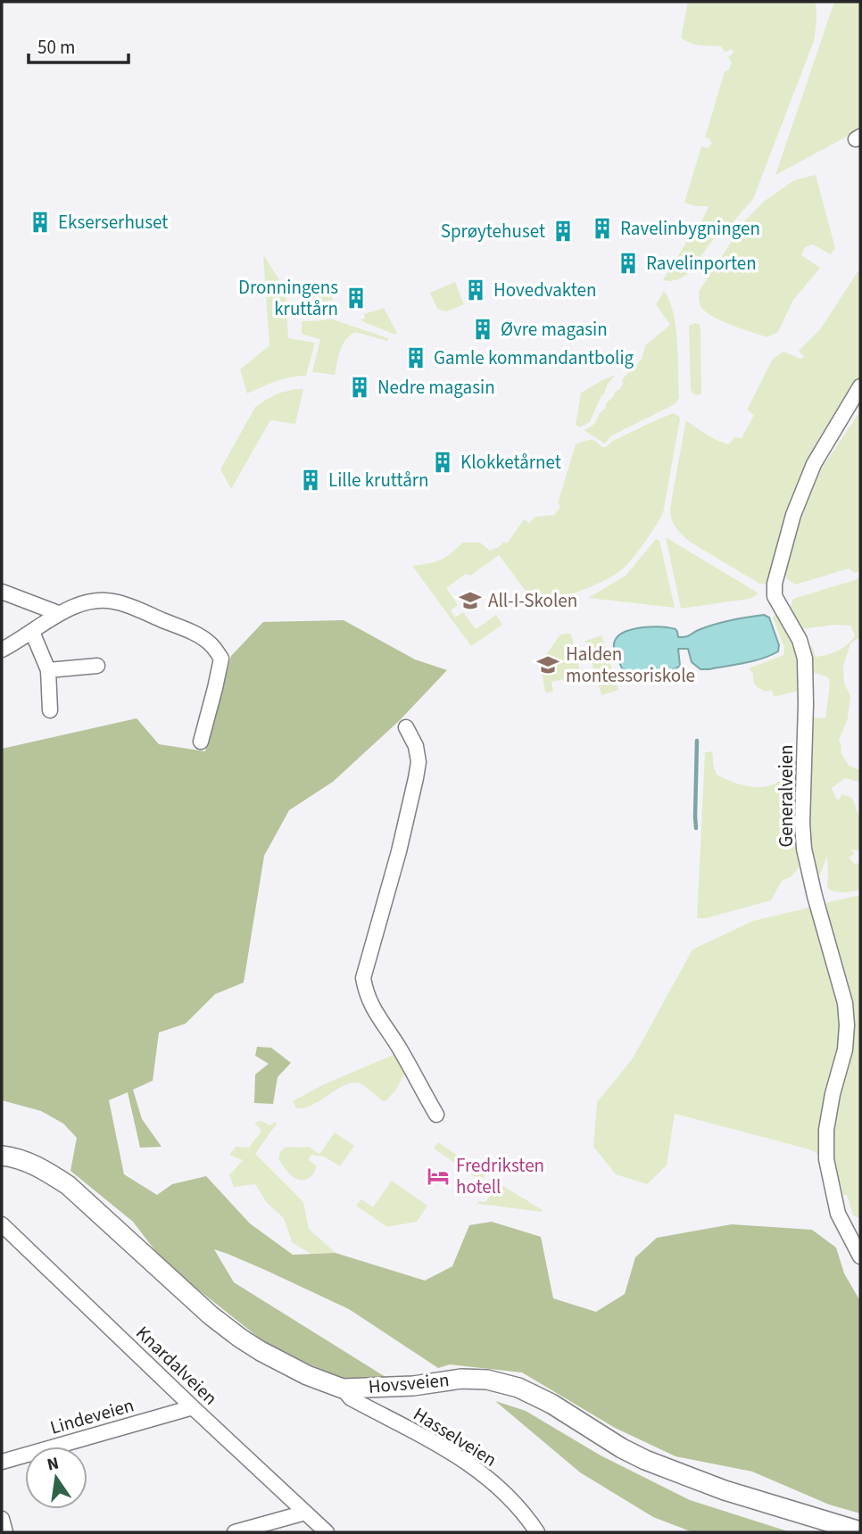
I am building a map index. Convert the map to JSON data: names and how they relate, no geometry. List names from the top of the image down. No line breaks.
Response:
{"streets":{"street":["Generalveien","Knardalveien","Hovsveien","Lindeveien","Hasselveien"]},"crossings":[["Knardalveien","Lindeveien"],["Hovsveien","Hasselveien"]],"places":{"building":["Ekserserhuset","Ravelinbygningen","Sprøytehuset","Ravelinporten","Hovedvakten","Dronningens kruttårn","Øvre magasin","Gamle kommandantbolig","Nedre magasin","Klokketårnet","Lille kruttårn"],"school or university":["All-I-Skolen","Halden montessoriskole"],"hotel":["Fredriksten hotell"]},"scale_bar":"50 m","north":"top"}
